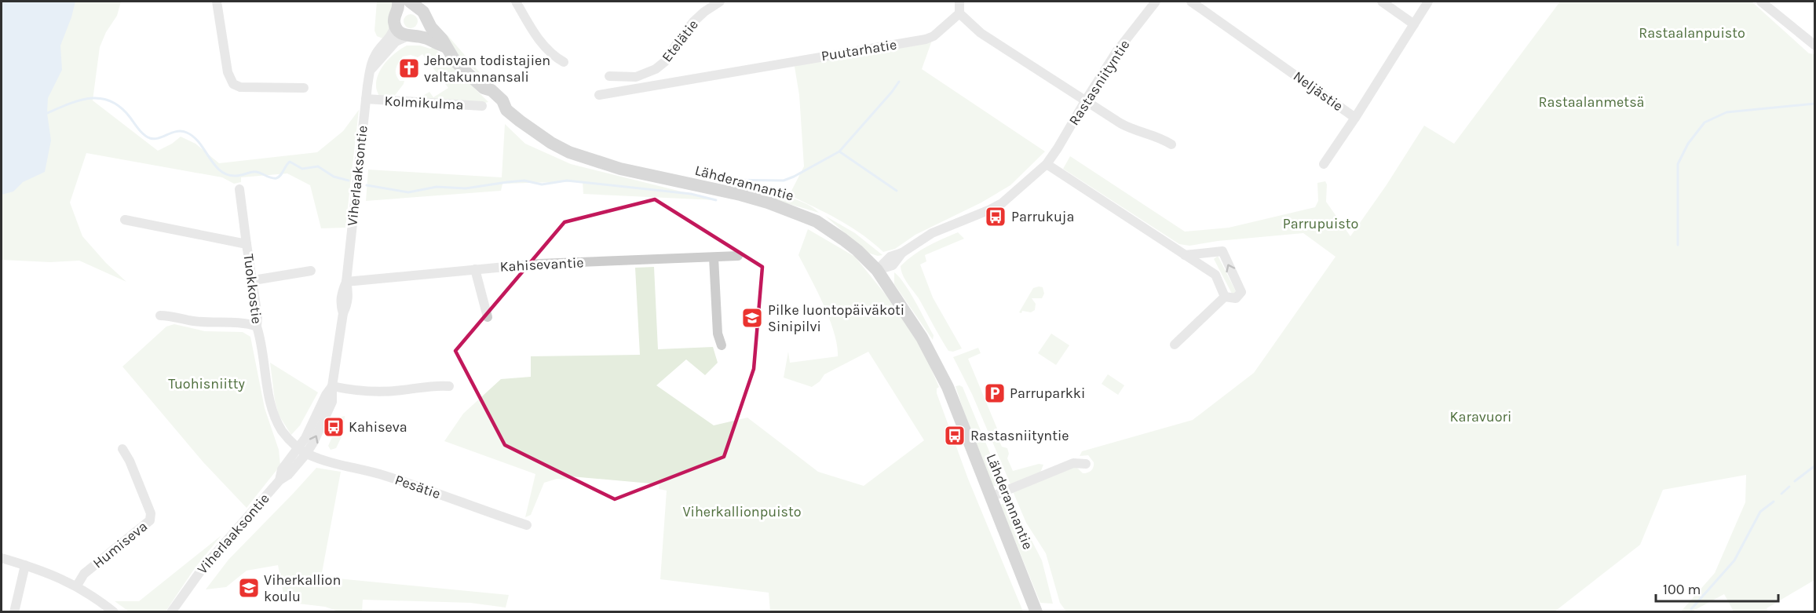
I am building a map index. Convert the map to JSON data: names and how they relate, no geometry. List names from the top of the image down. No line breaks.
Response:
{"streets":{"main road":["Lähderannantie"],"street":["Etelätie","Puutarhatie","Rastasniityntie","Neljästie","Kolmikulma","Viherlaaksontie","Kahisevantie","Tuokkostie","Pesätie","Humiseva"]},"crossings":[["Rastasniityntie","Lähderannantie"],["Kolmikulma","Viherlaaksontie"],["Viherlaaksontie","Lähderannantie"],["Viherlaaksontie","Kahisevantie"],["Viherlaaksontie","Tuokkostie"],["Viherlaaksontie","Pesätie"],["Tuokkostie","Pesätie"]],"parks":["Rastaalanpuisto","Rastaalanmetsä","Parrupuisto","Tuohisniitty","Karavuori","Viherkallionpuisto"],"places":{"church":["Jehovan todistajien valtakunnansali"],"bus stop":["Parrukuja","Kahiseva","Rastasniityntie"],"school or university":["Pilke luontopäiväkoti Sinipilvi","Viherkallion koulu"],"parking":["Parruparkki"]},"scale_bar":"100 m"}
